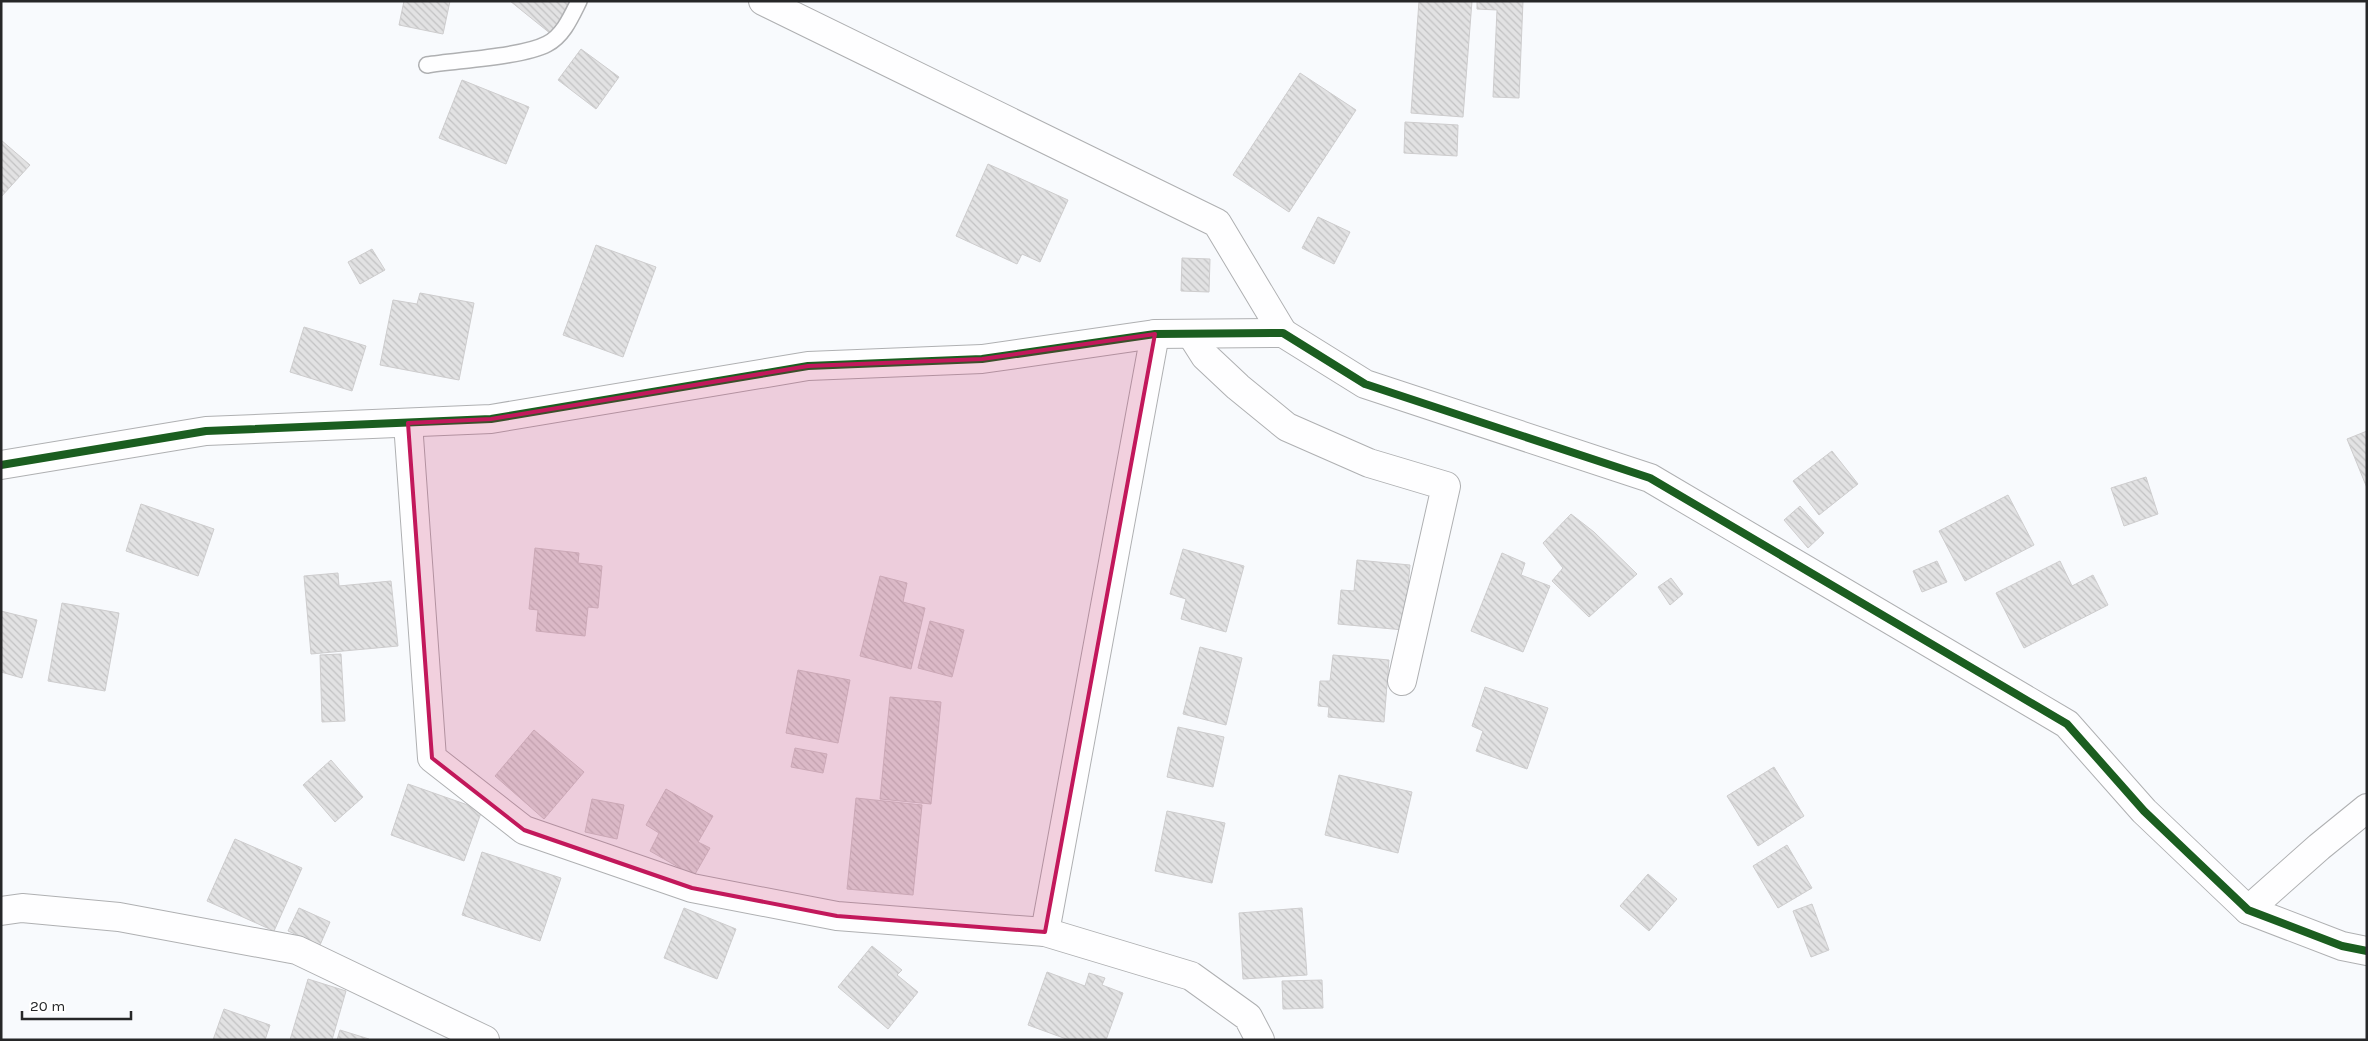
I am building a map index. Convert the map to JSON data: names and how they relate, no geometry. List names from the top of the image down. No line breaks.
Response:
{"scale_bar":"20 m"}
